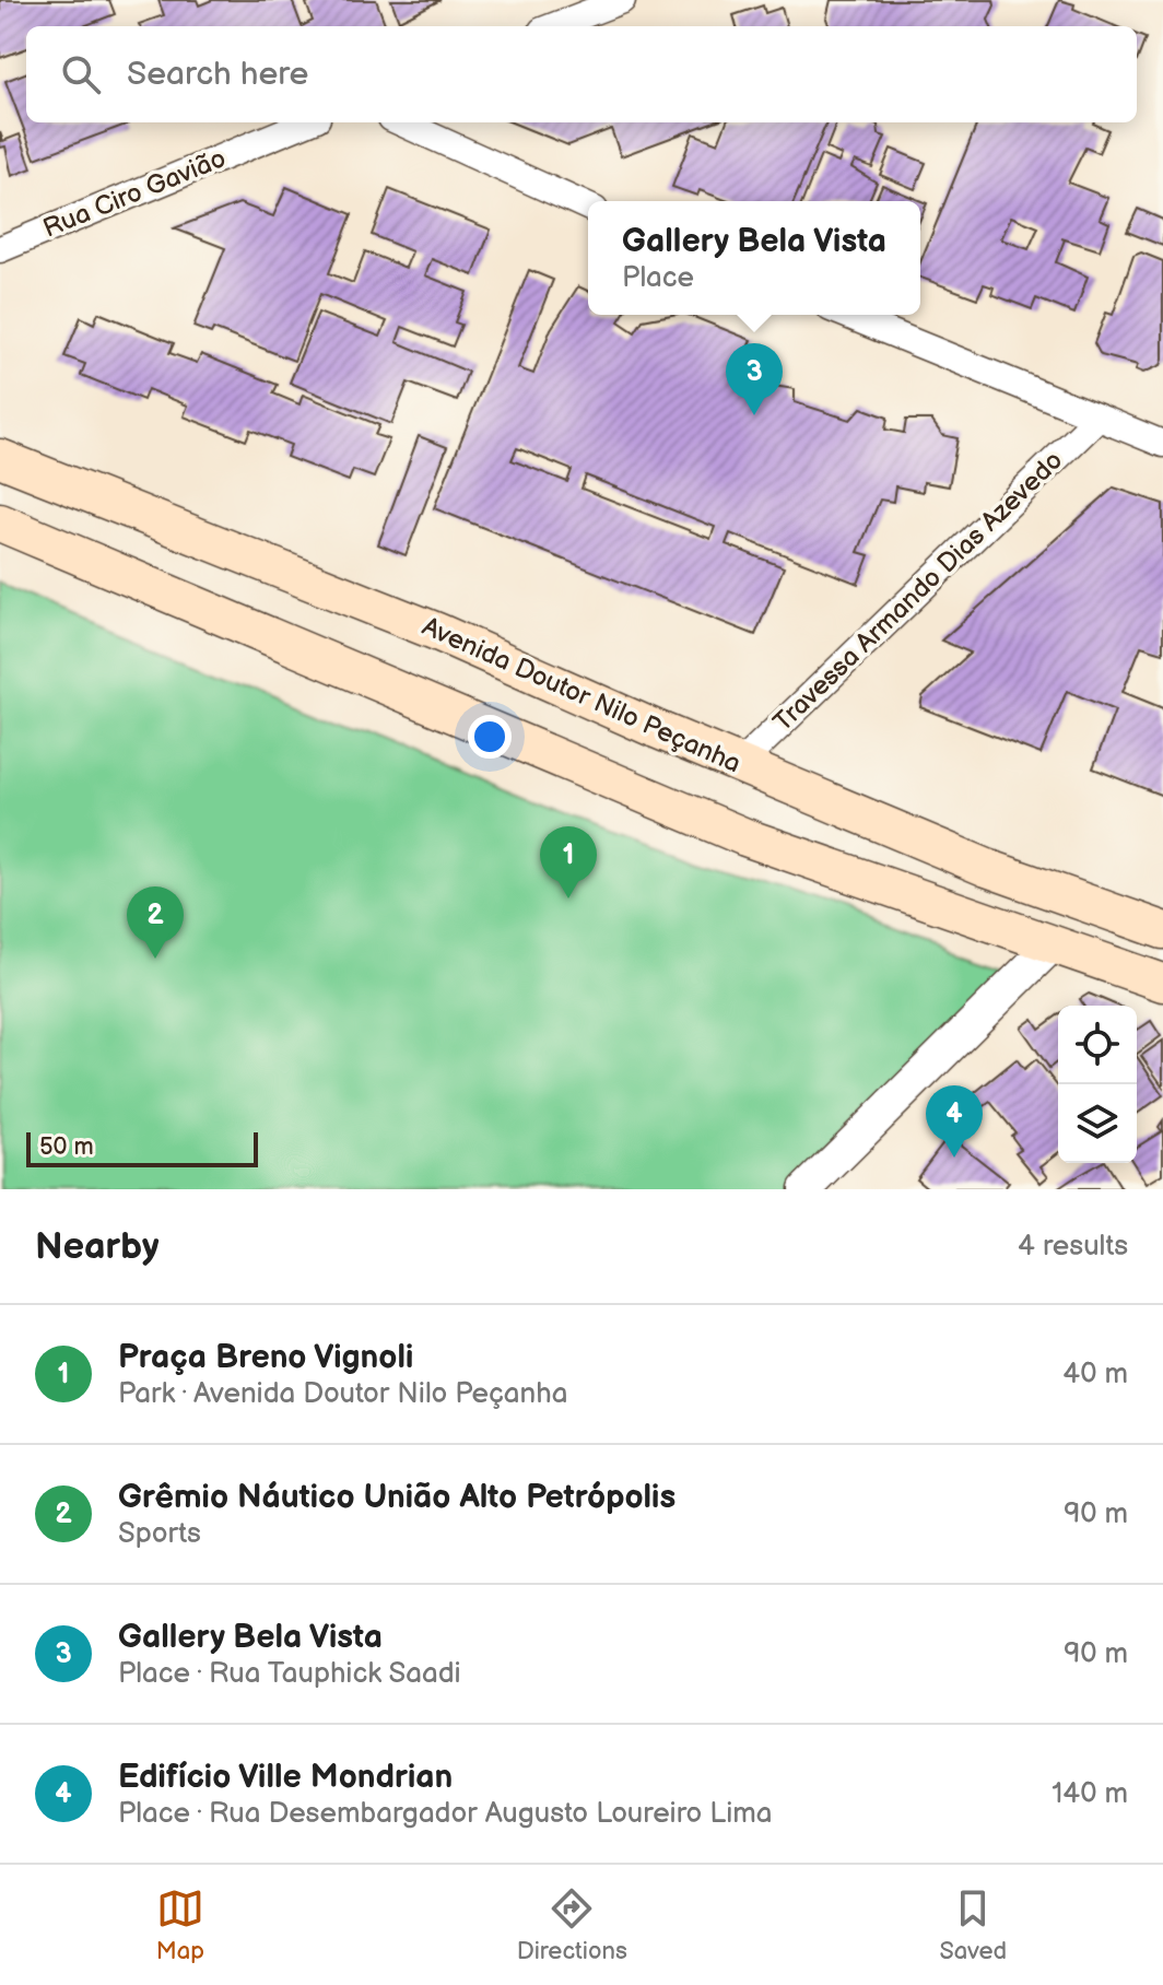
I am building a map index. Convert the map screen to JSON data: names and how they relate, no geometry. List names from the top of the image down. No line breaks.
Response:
{"streets":{"main road":["Avenida Doutor Nilo Peçanha"],"street":["Rua Ciro Gavião","Travessa Armando Dias Azevedo"]},"crossings":[["Travessa Armando Dias Azevedo","Avenida Doutor Nilo Peçanha"]],"scale_bar":"50 m","page":{"search":"Search here","popup":["Gallery Bela Vista","Place"],"pins":["3","1","2","4"],"scale":"50 m","heading":["Nearby","4 results"],"list":[{"mark":"1","name":"Praça Breno Vignoli","note":"Park · Avenida Doutor Nilo Peçanha","value":"40 m"},{"mark":"2","name":"Grêmio Náutico União Alto Petrópolis","note":"Sports","value":"90 m"},{"mark":"3","name":"Gallery Bela Vista","note":"Place · Rua Tauphick Saadi","value":"90 m"},{"mark":"4","name":"Edifício Ville Mondrian","note":"Place · Rua Desembargador Augusto Loureiro Lima","value":"140 m"}],"nav":["Map","Directions","Saved"]}}
